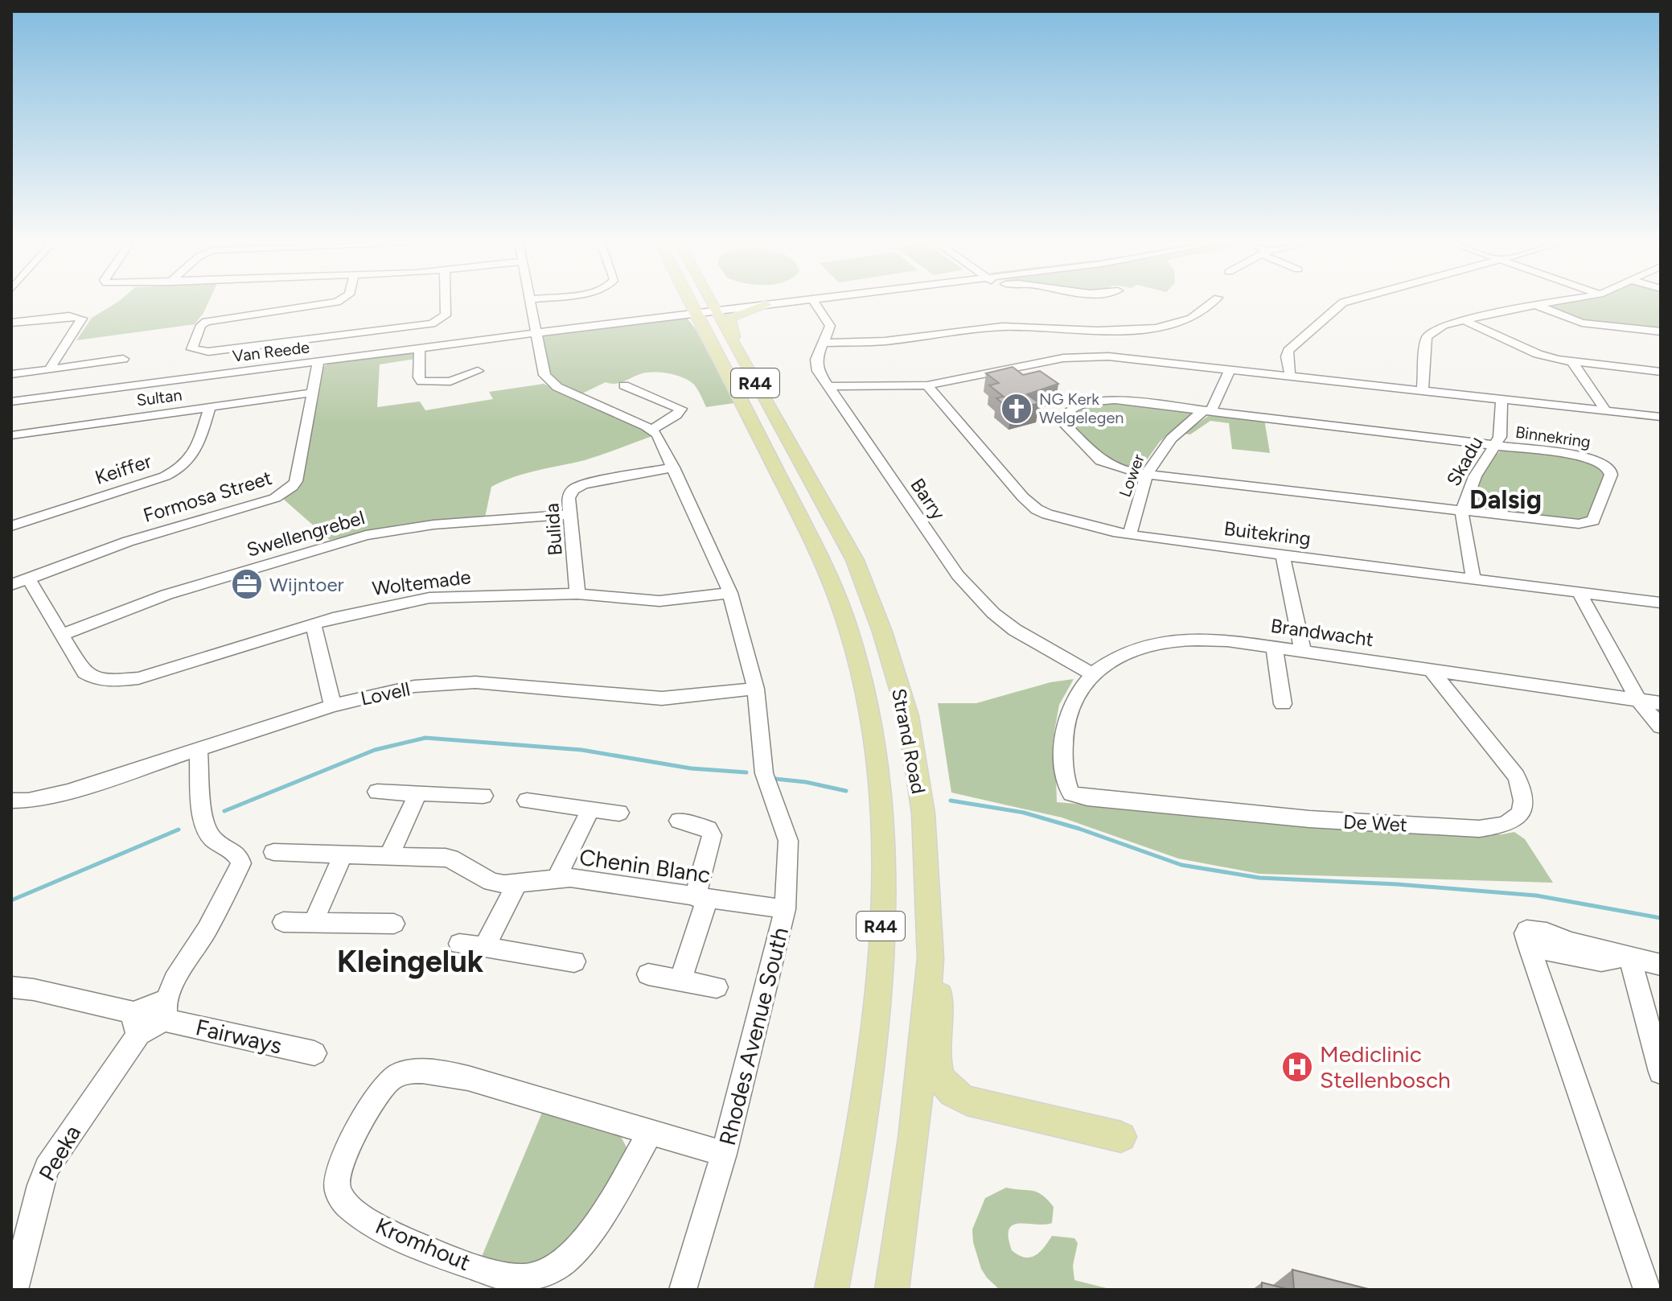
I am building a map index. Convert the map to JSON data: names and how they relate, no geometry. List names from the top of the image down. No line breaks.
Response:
{"streets":{"main road":["R44","Strand Road"],"street":["Van Reede","Sultan","Binnekring","Skadu","Keiffer","Lower","Formosa Street","Barry","Bulida","Swellengrebel","Buitekring","Woltemade","Brandwacht","Lovell","De Wet","Chenin Blanc","Fairways","Rhodes Avenue South","Peeka","Kromhout"]},"crossings":[["Van Reede","Formosa Street"],["Van Reede","Barry"],["Van Reede","Strand Road"],["Sultan","Keiffer"],["Sultan","Formosa Street"],["Binnekring","Skadu"],["Binnekring","Lower"],["Skadu","Buitekring"],["Lower","Buitekring"],["Formosa Street","Woltemade"],["Barry","Brandwacht"],["Bulida","Swellengrebel"],["Bulida","Woltemade"],["Bulida","Rhodes Avenue South"],["Swellengrebel","Woltemade"],["Woltemade","Rhodes Avenue South"],["Brandwacht","De Wet"],["Lovell","Rhodes Avenue South"],["Lovell","Peeka"],["Chenin Blanc","Rhodes Avenue South"],["Fairways","Peeka"],["Rhodes Avenue South","Kromhout"]],"districts":["Dalsig","Kleingeluk"],"places":{"church":["NG Kerk Welgelegen"],"office":["Wijntoer"],"hospital":["Mediclinic Stellenbosch"]}}
